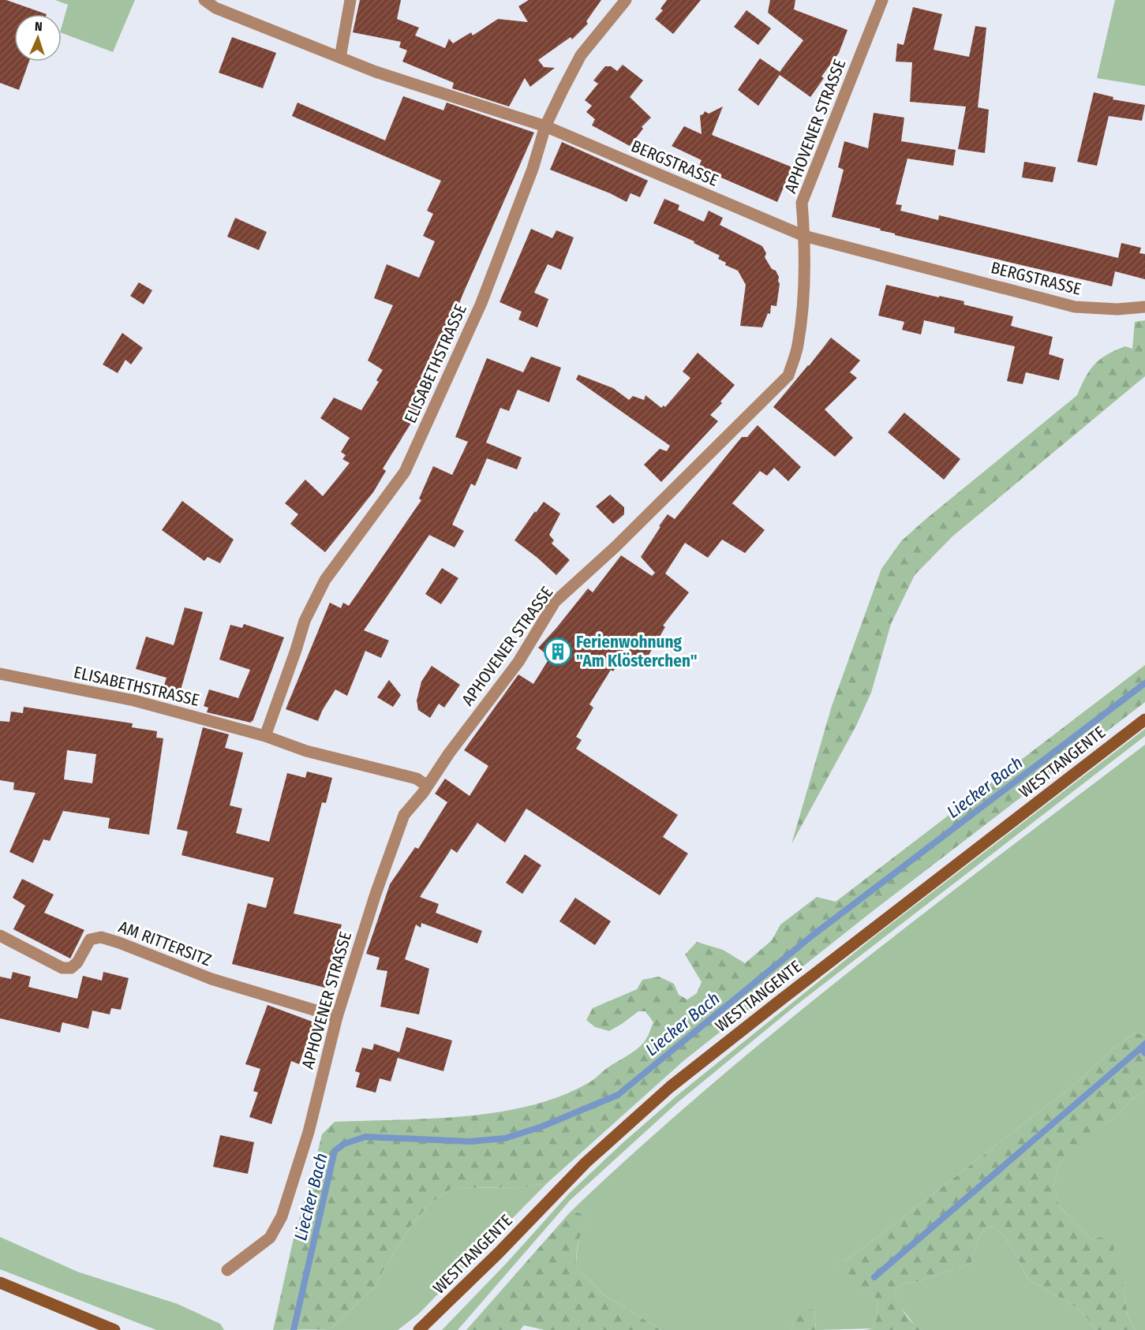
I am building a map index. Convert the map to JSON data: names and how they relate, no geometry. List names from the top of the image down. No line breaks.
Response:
{"streets":{"main road":["WESTTANGENTE"],"street":["APHOVENER STRASSE","BERGSTRASSE","ELISABETHSTRASSE","AM RITTERSITZ"]},"crossings":[["APHOVENER STRASSE","BERGSTRASSE"],["APHOVENER STRASSE","ELISABETHSTRASSE"],["APHOVENER STRASSE","AM RITTERSITZ"],["BERGSTRASSE","ELISABETHSTRASSE"]],"water":["Liecker Bach"],"places":{"building":["Ferienwohnung \"Am Klösterchen\""]},"north":"top"}
